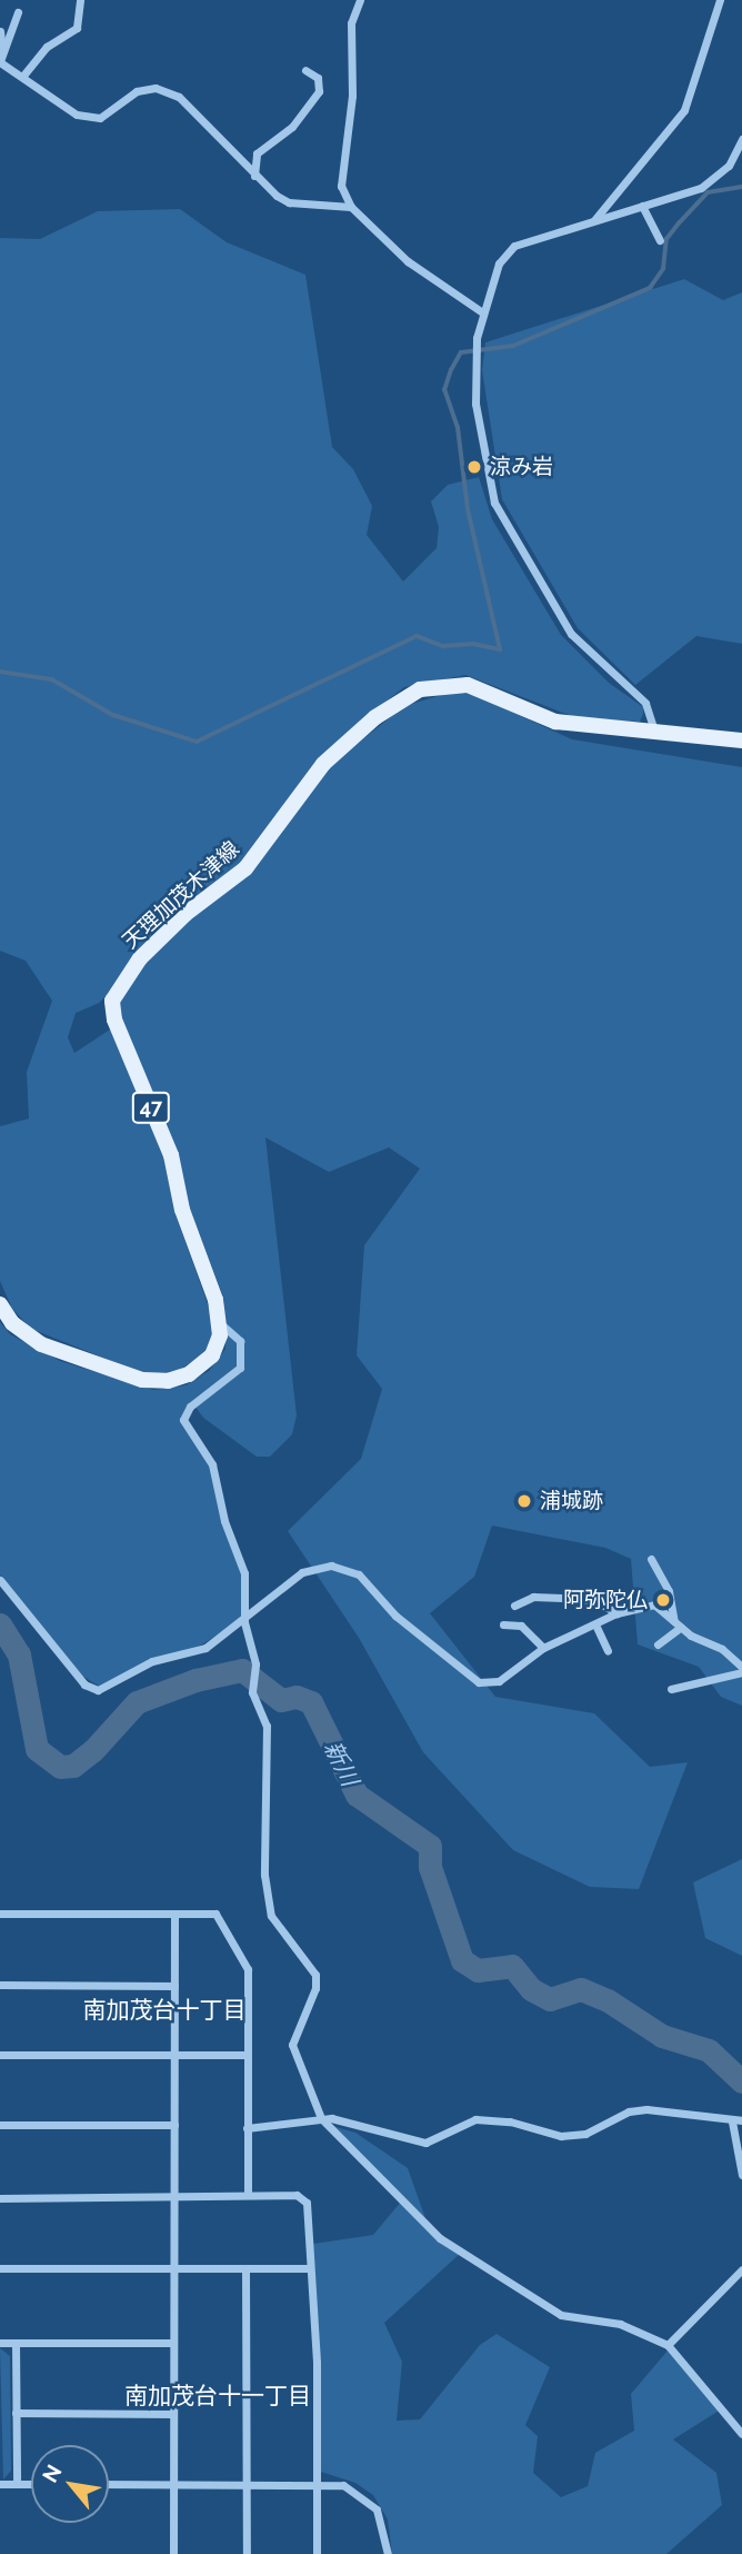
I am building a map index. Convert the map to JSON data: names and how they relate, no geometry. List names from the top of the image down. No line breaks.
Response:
{"streets":{"main road":["天理加茂木津線","47"]},"districts":["南加茂台十丁目","南加茂台十一丁目"],"water":["新川"],"places":["涼み岩","浦城跡","阿弥陀仏"],"north":"top left"}
